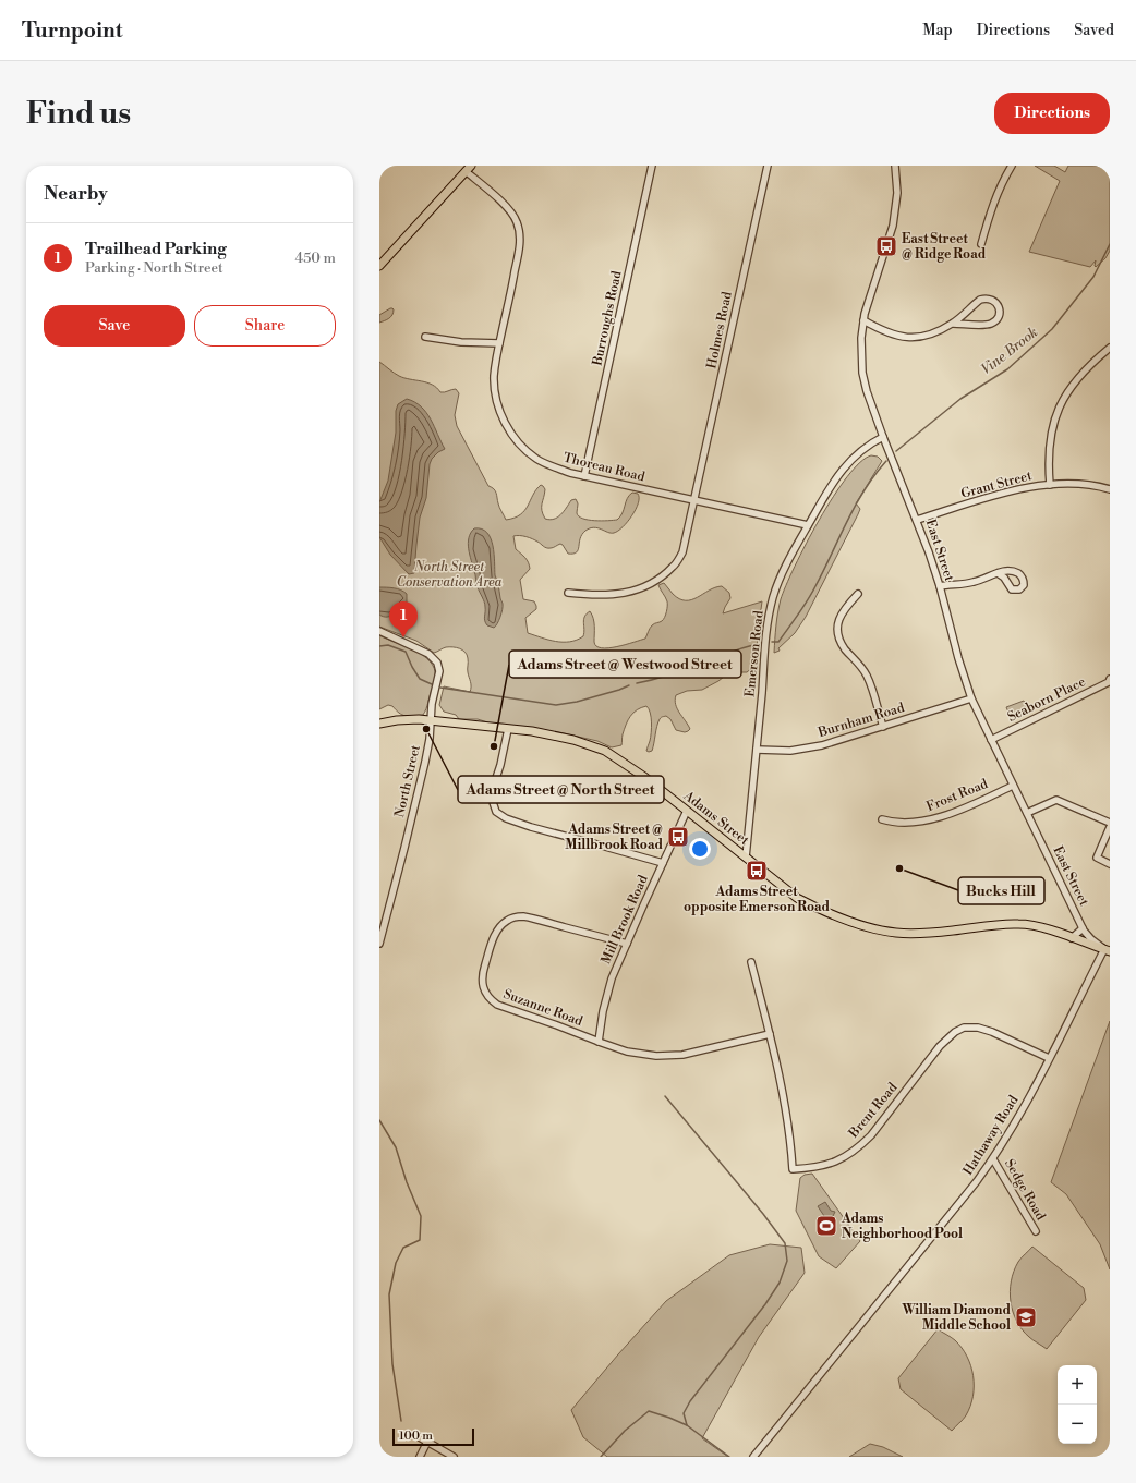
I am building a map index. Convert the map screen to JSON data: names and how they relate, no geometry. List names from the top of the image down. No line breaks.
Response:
{"streets":{"main road":["Adams Street"],"street":["Burroughs Road","Holmes Road","Thoreau Road","Grant Street","East Street","Emerson Road","Seaborn Place","Burnham Road","North Street","Frost Road","Mill Brook Road","Suzanne Road","Brent Road","Hathaway Road","Sedge Road"]},"crossings":[["Burroughs Road","Thoreau Road"],["Holmes Road","Thoreau Road"],["Thoreau Road","Emerson Road"],["Grant Street","East Street"],["East Street","Emerson Road"],["East Street","Seaborn Place"],["East Street","Burnham Road"],["East Street","Frost Road"],["East Street","Adams Street"],["East Street","Hathaway Road"],["Emerson Road","Burnham Road"],["Emerson Road","Adams Street"],["North Street","Adams Street"],["Adams Street","Mill Brook Road"],["Adams Street","Hathaway Road"],["Mill Brook Road","Suzanne Road"],["Suzanne Road","Brent Road"],["Brent Road","Hathaway Road"],["Hathaway Road","Sedge Road"]],"water":["Vine Brook"],"parks":["North Street Conservation Area"],"places":{"bus stop":["East Street @ Ridge Road","Adams Street @ Millbrook Road","Adams Street opposite Emerson Road"],"other":["Adams Street @ North Street","Adams Street @ Westwood Street","Bucks Hill"],"sports":["Adams Neighborhood Pool"],"school or university":["William Diamond Middle School"]},"scale_bar":"100 m","page":{"header":"Turnpoint","nav":["Map","Directions","Saved"],"buttons":["Directions",["Save","Share"]],"title":"Find us","heading":"Nearby","list":[{"mark":"1","name":"Trailhead Parking","note":"Parking · North Street","value":"450 m"}],"pins":"1","map_buttons":["+","−"],"scale":"100 m"}}
